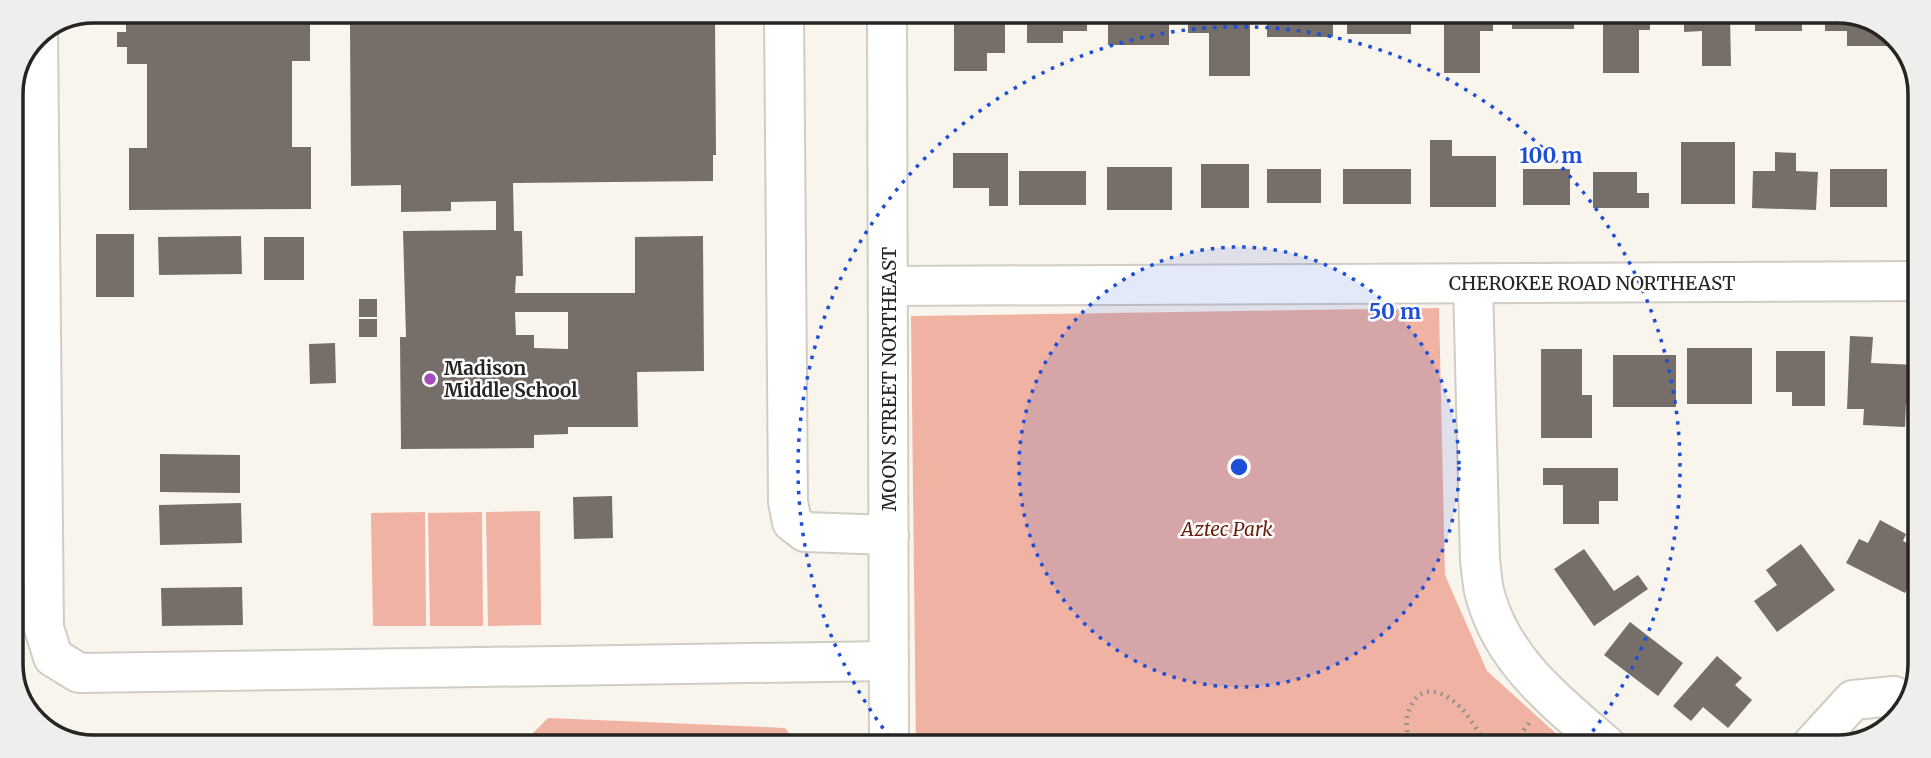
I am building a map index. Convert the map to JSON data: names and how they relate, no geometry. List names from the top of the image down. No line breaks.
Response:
{"streets":{"street":["CHEROKEE ROAD NORTHEAST","MOON STREET NORTHEAST"]},"crossings":[["CHEROKEE ROAD NORTHEAST","MOON STREET NORTHEAST"]],"parks":["Aztec Park"],"places":["Madison Middle School"],"rings":["100 m","50 m"]}
